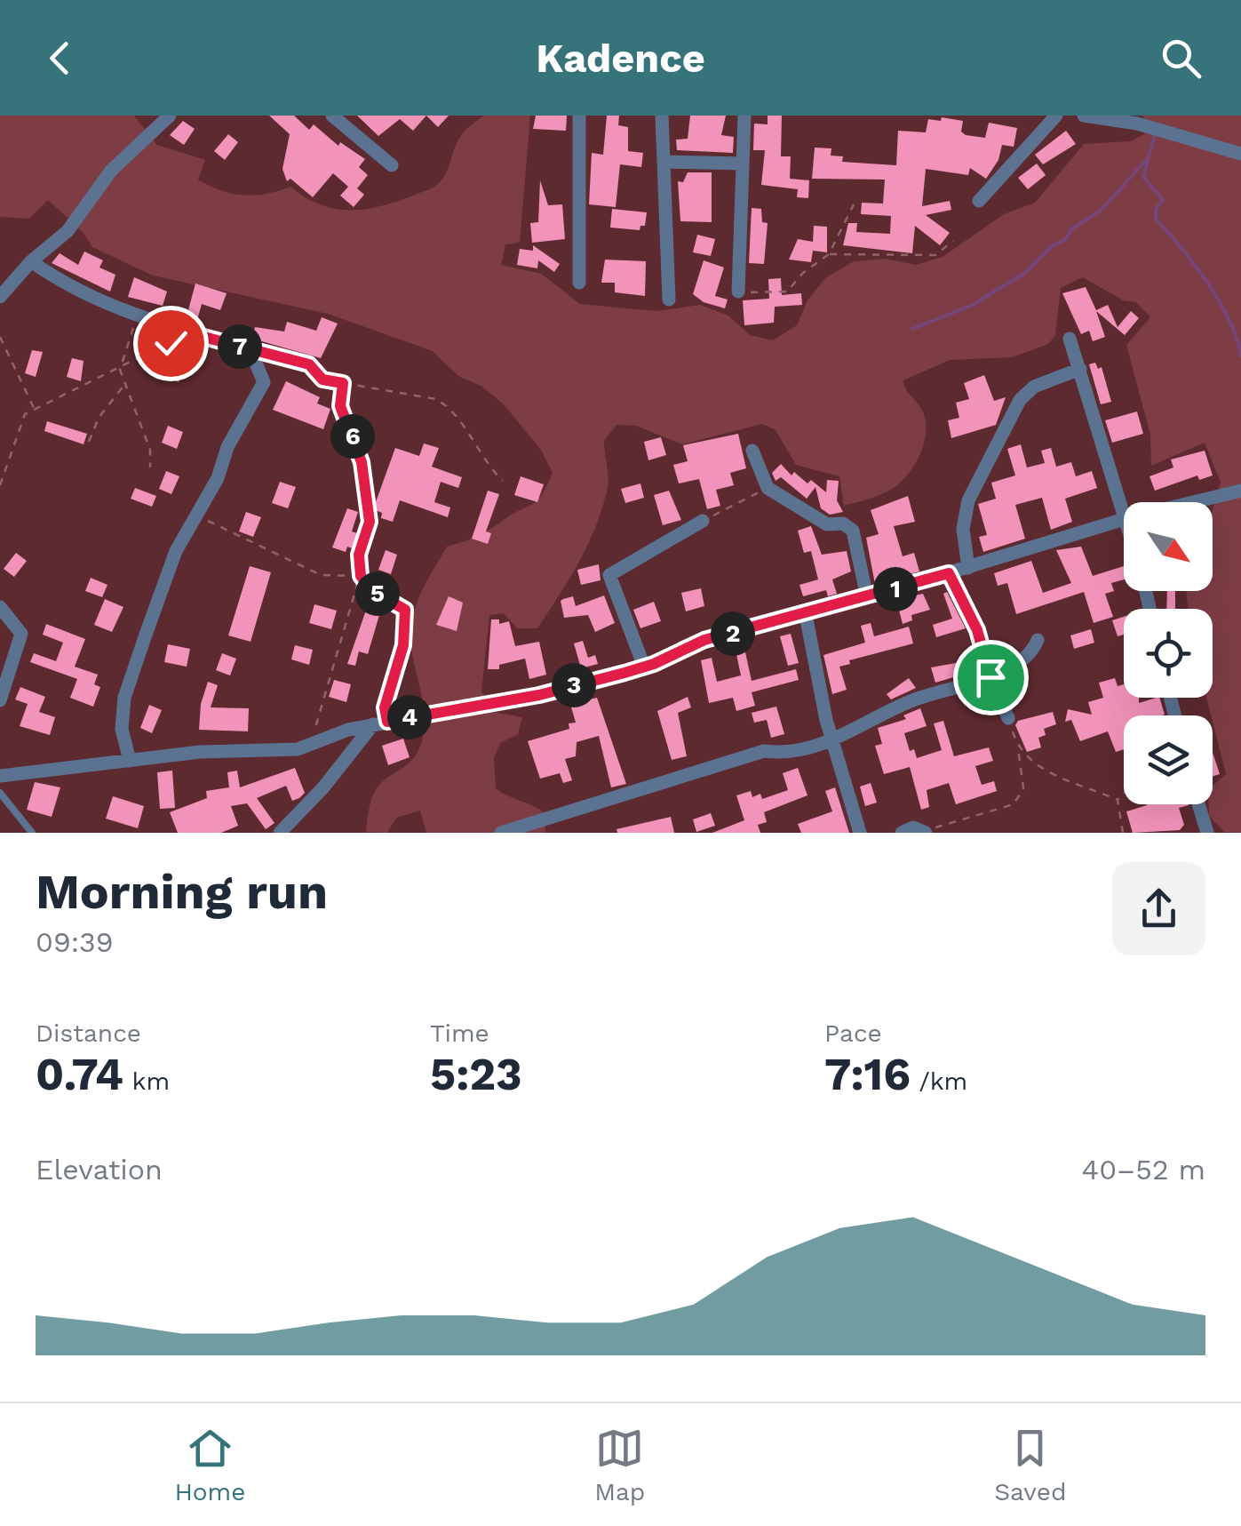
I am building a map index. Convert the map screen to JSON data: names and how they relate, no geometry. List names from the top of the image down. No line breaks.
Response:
{"north":"bottom right","page":{"header":"Kadence","pins":["7","6","1","5","2","3","4"],"heading":["Morning run","09:39"],"stats":[["Distance","0.74 km"],["Time","5:23"],["Pace","7:16 /km"]],"chart":["Elevation","40–52 m"],"tabs":["Home","Map","Saved"]}}
